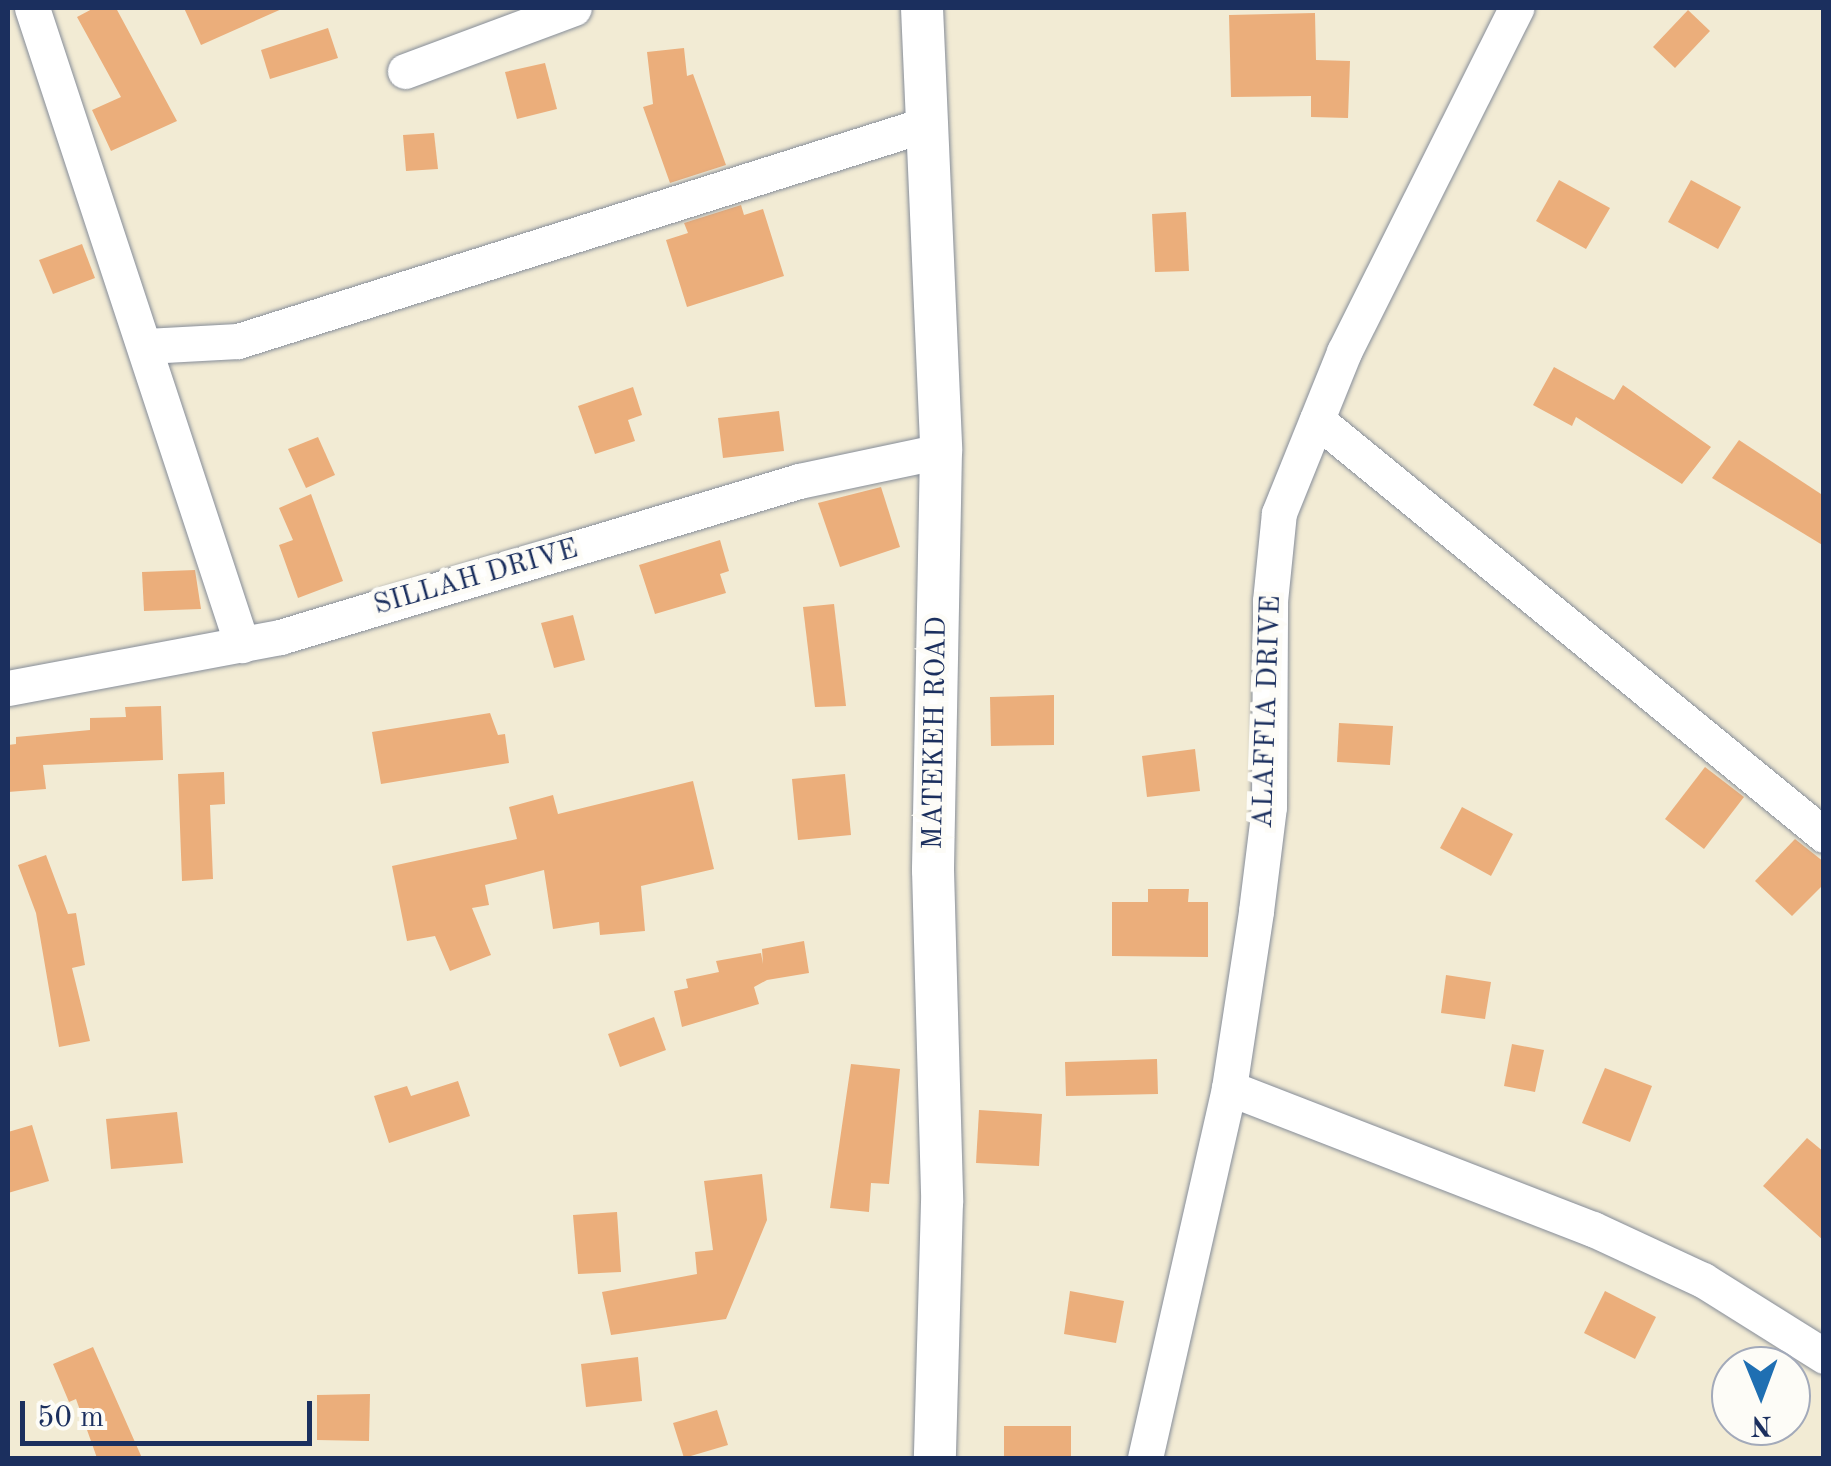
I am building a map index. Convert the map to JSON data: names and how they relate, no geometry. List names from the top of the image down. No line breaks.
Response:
{"streets":{"street":["SILLAH DRIVE","ALAFFIA DRIVE","MATEKEH ROAD"]},"crossings":[["SILLAH DRIVE","MATEKEH ROAD"]],"scale_bar":"50 m","north":"bottom"}
